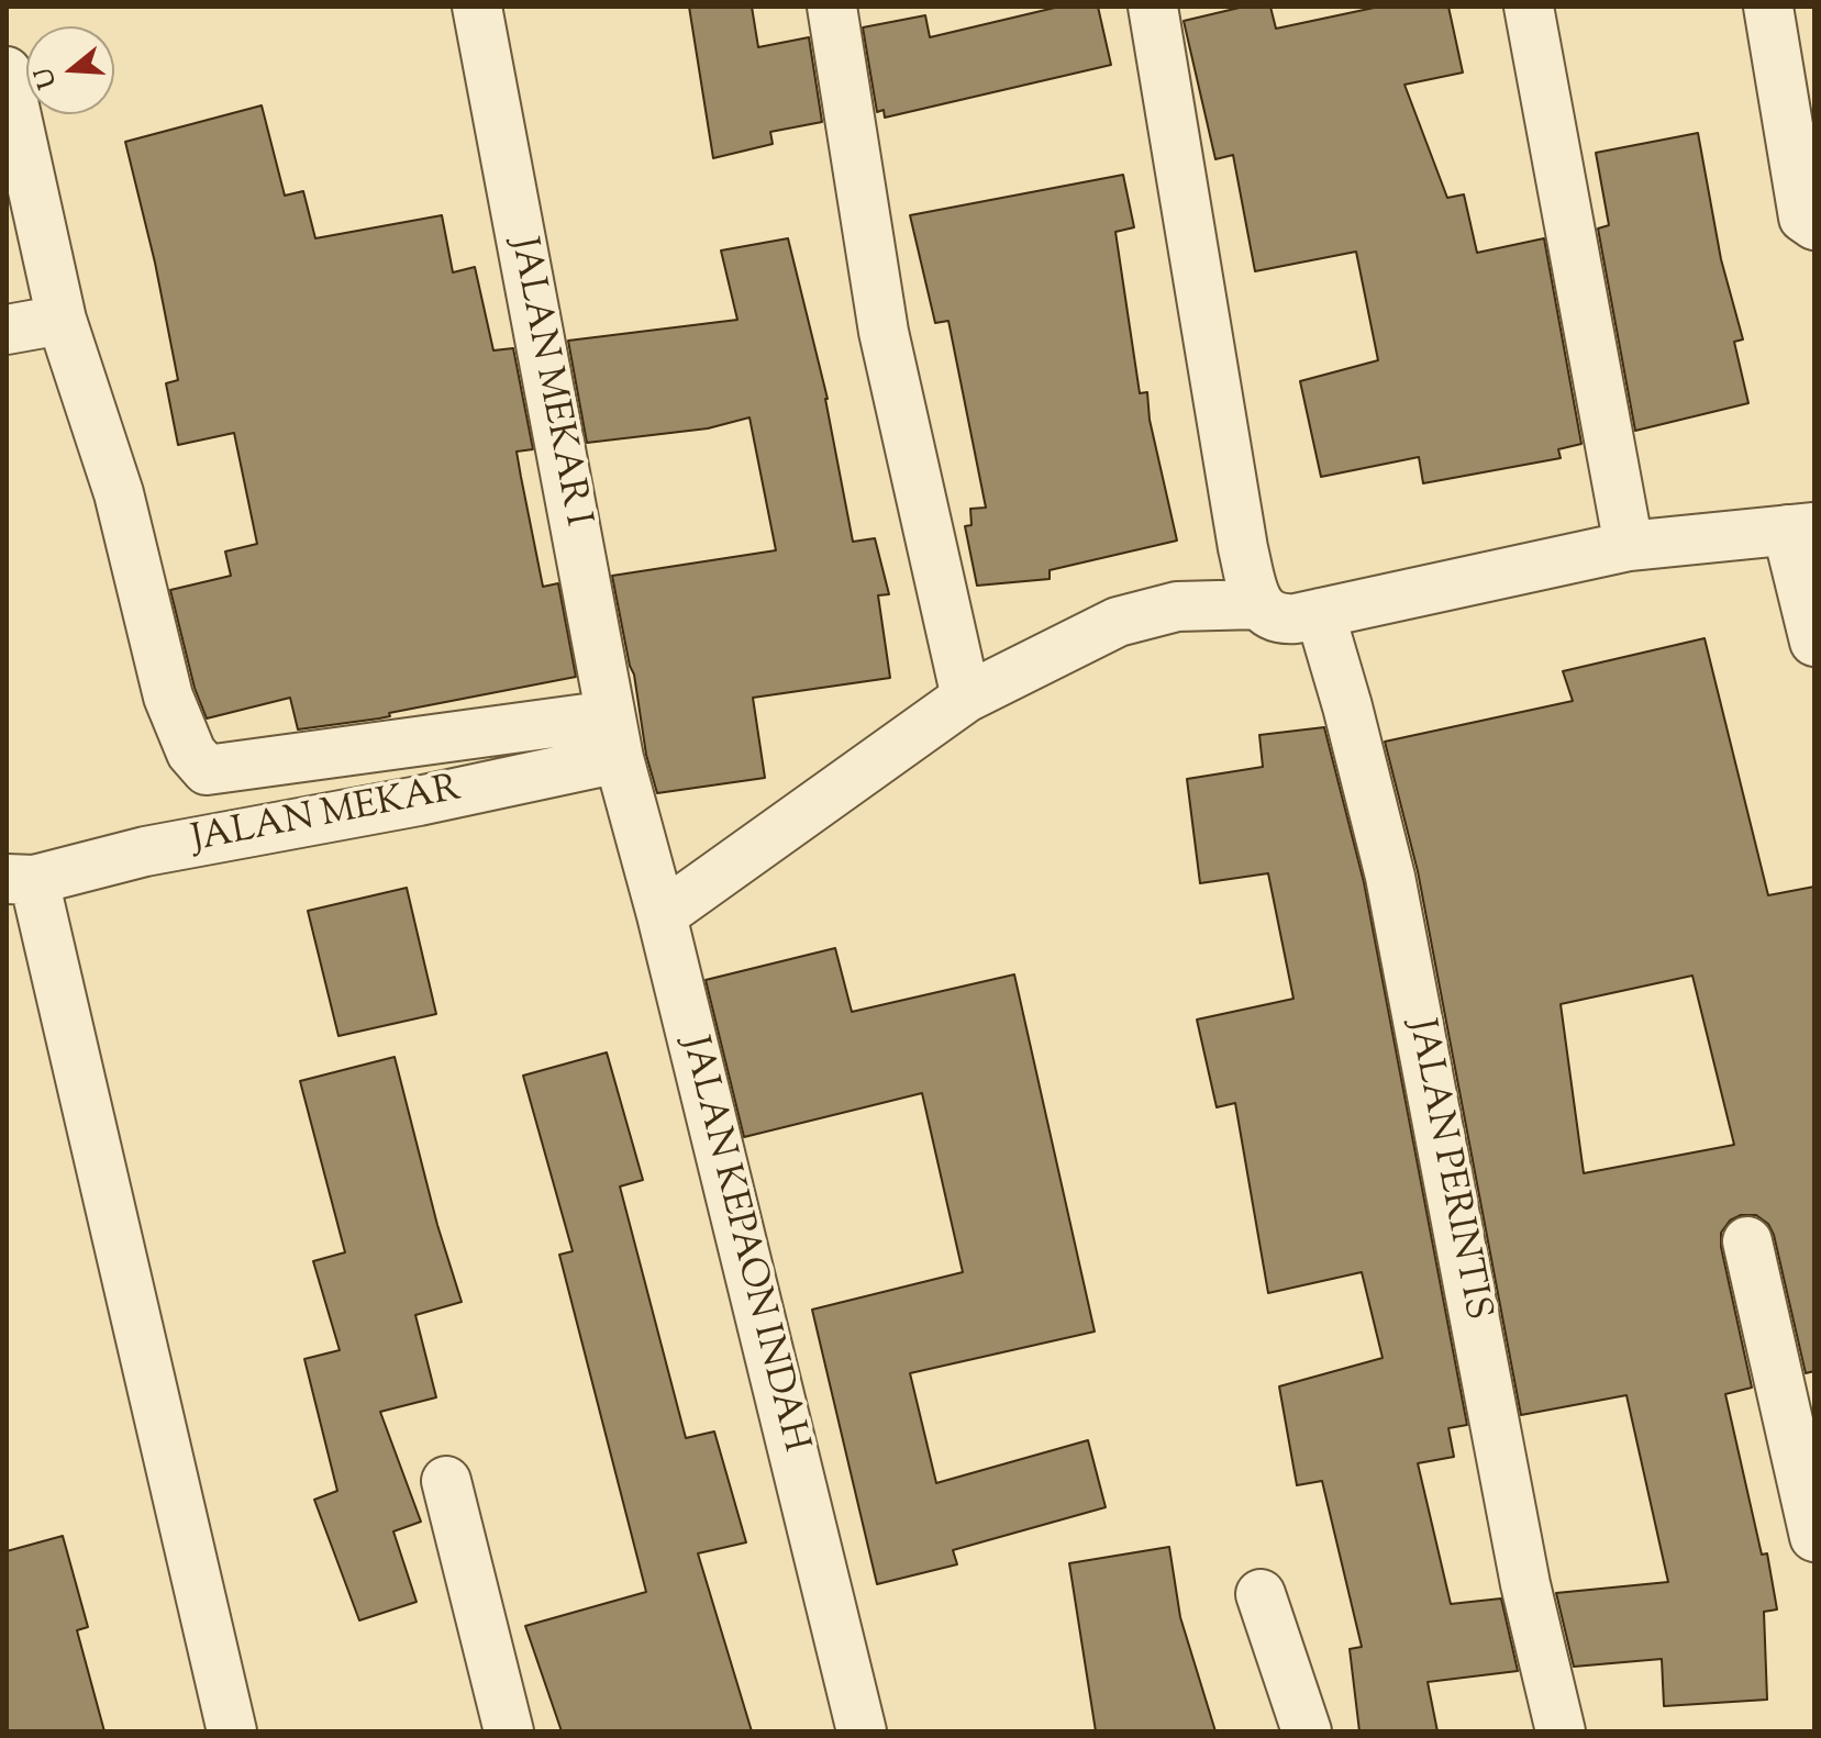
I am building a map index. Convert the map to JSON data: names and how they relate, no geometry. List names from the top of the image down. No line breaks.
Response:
{"streets":{"street":["JALAN MEKAR I","JALAN MEKAR","JALAN PERINTIS","JALAN KEPAON INDAH"]},"crossings":[["JALAN MEKAR I","JALAN MEKAR"],["JALAN MEKAR I","JALAN KEPAON INDAH"],["JALAN MEKAR","JALAN KEPAON INDAH"]],"north":"left"}
